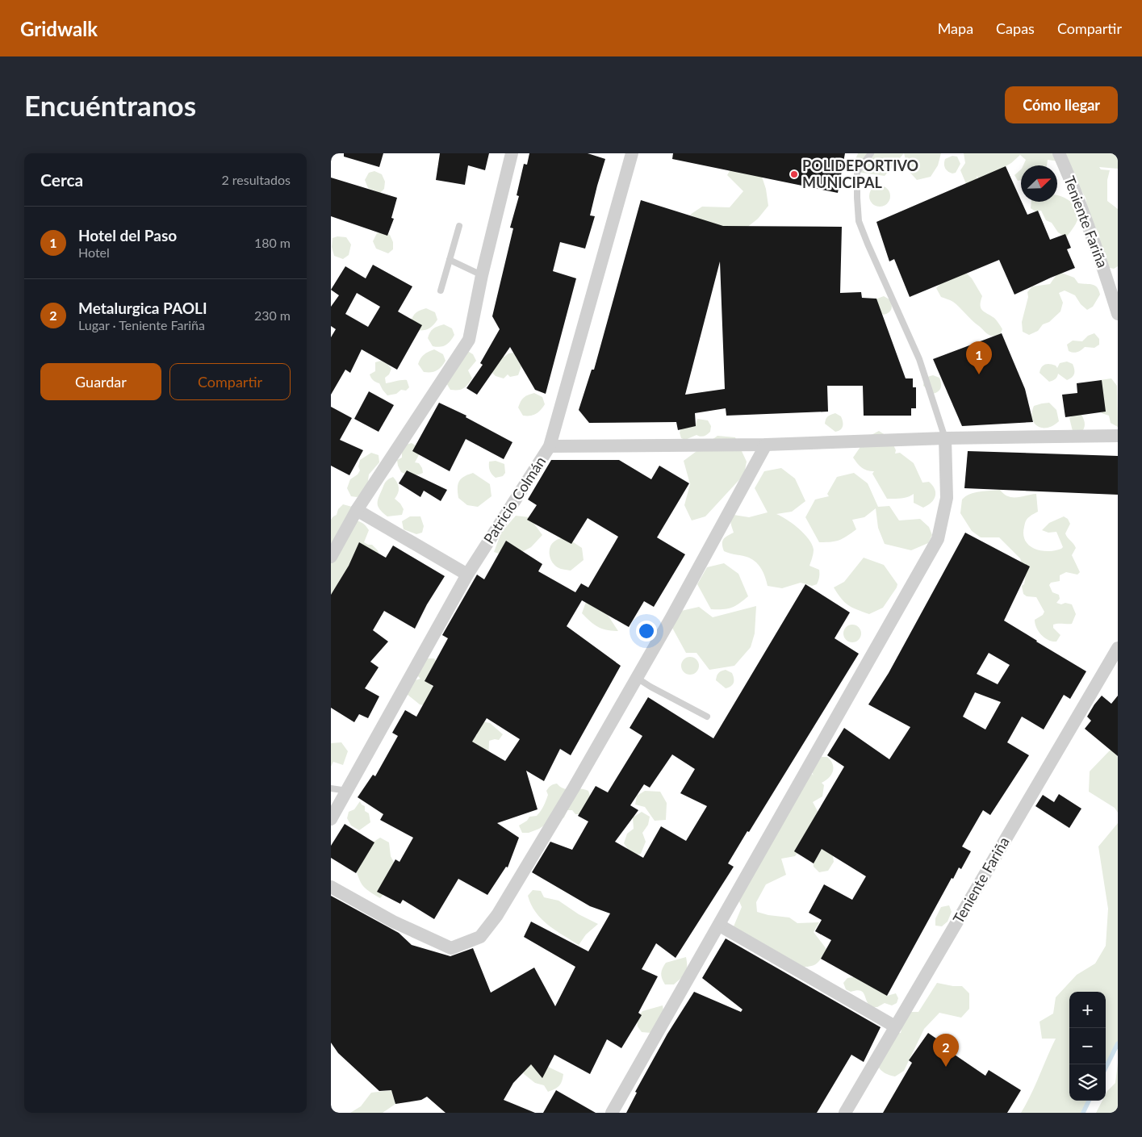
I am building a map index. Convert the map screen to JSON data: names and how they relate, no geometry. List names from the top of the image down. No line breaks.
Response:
{"streets":{"street":["Teniente Fariña","Patricio Colmán"]},"places":["POLIDEPORTIVO MUNICIPAL"],"north":"top right","page":{"header":"Gridwalk","nav":["Mapa","Capas","Compartir"],"buttons":["Cómo llegar",["Guardar","Compartir"]],"title":"Encuéntranos","heading":["Cerca","2 resultados"],"list":[{"mark":"1","name":"Hotel del Paso","note":"Hotel","value":"180 m"},{"mark":"2","name":"Metalurgica PAOLI","note":"Lugar · Teniente Fariña","value":"230 m"}],"pins":["1","2"],"map_buttons":["+","−"]}}
